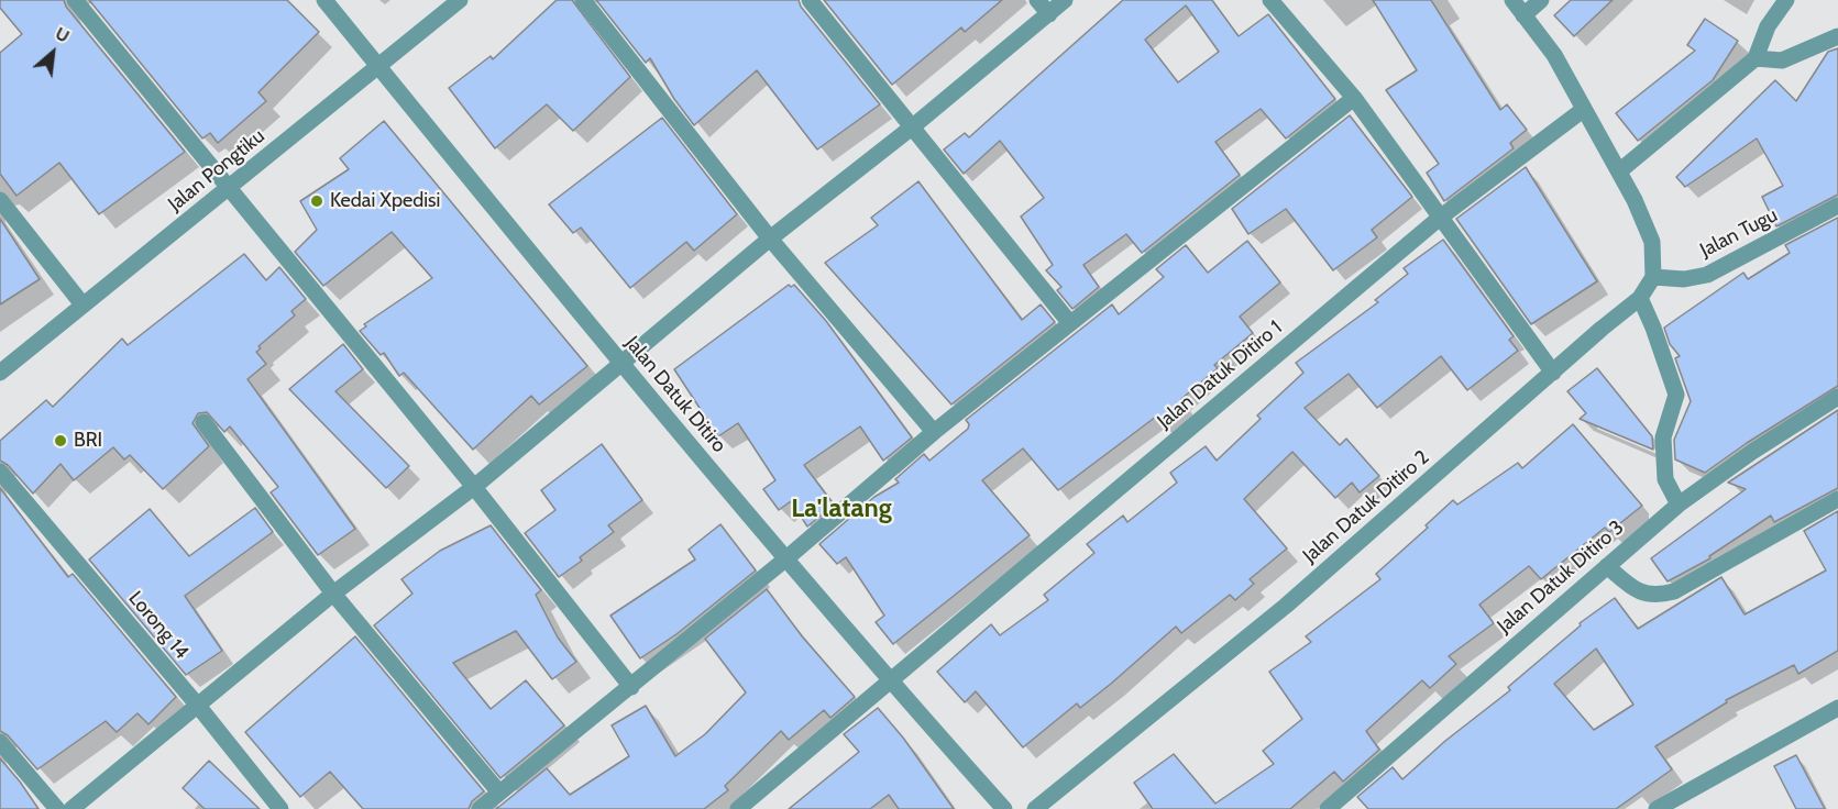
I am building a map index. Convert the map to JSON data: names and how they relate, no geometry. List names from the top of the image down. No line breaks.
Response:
{"streets":{"street":["Jalan Pongtiku","Jalan Tugu","Jalan Datuk Ditiro 1","Jalan Datuk Ditiro","Jalan Datuk Ditiro 2","Jalan Datuk Ditiro 3","Lorong 14"]},"crossings":[["Jalan Pongtiku","Jalan Datuk Ditiro"],["Jalan Tugu","Jalan Datuk Ditiro 2"],["Jalan Datuk Ditiro 1","Jalan Datuk Ditiro"]],"districts":["La'latang"],"places":["Kedai Xpedisi","BRI"],"north":"top right"}
